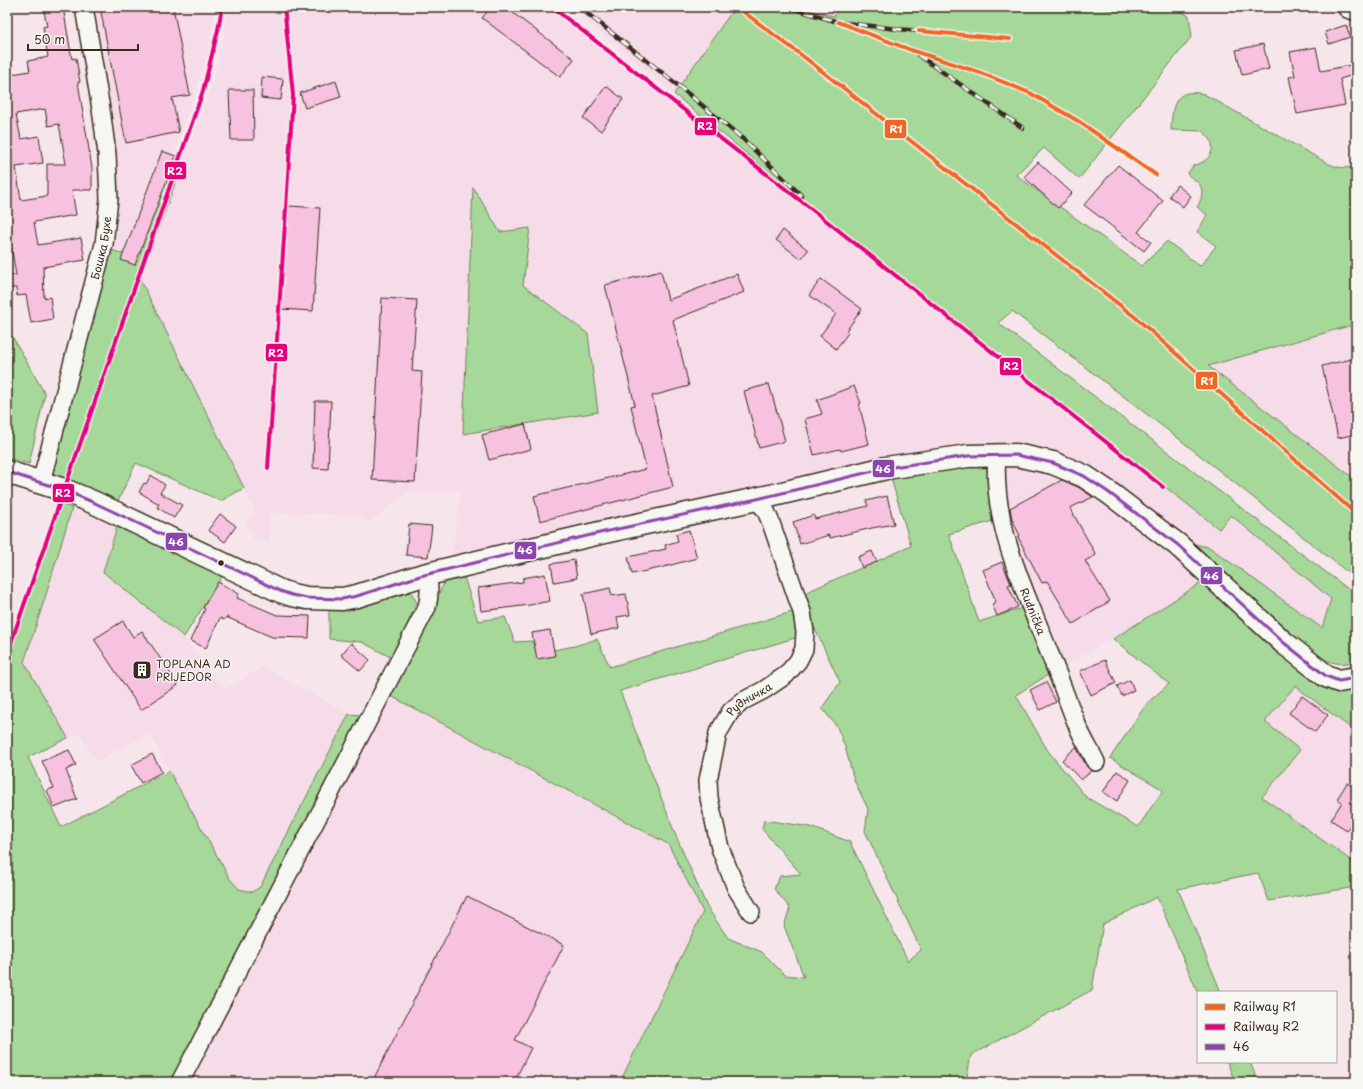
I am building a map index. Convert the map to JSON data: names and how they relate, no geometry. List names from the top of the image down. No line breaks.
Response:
{"streets":{"street":["Бошка Бухе","Rudnička","Рудничка"]},"places":{"building":["TOPLANA AD PRIJEDOR"]},"lines":["rail line R1","rail line R2","transit line 46"],"legend":["Railway R1","Railway R2","46"],"scale_bar":"50 m"}
